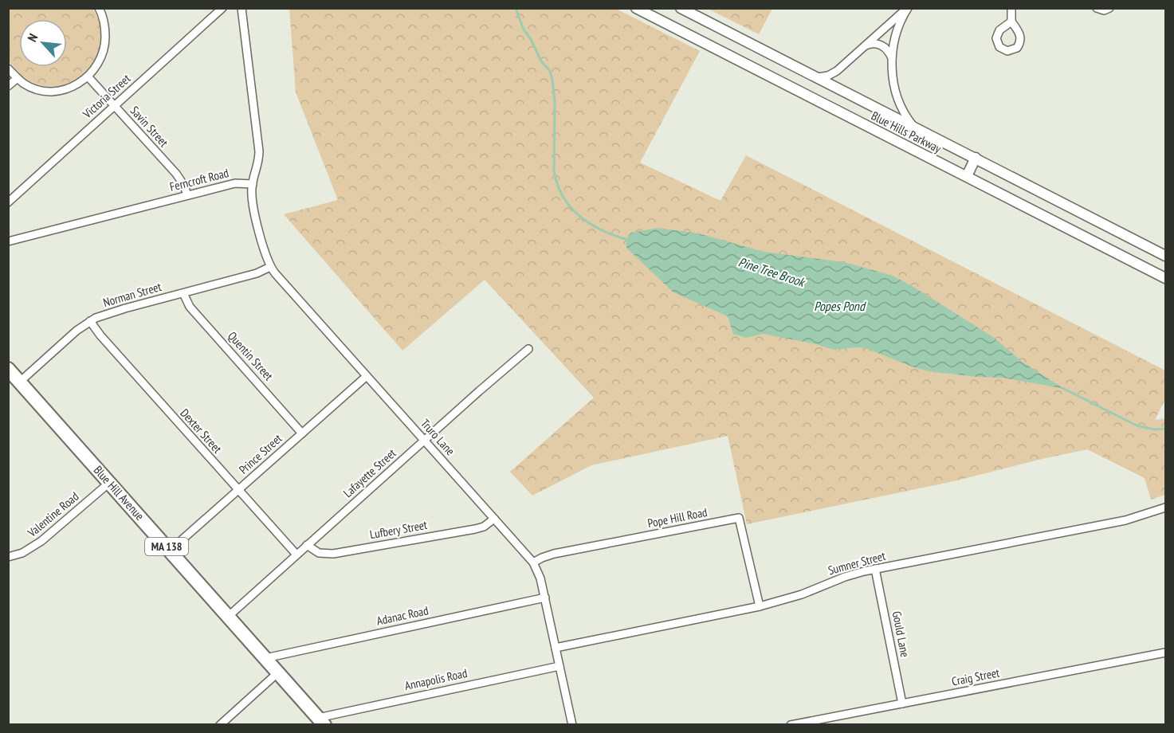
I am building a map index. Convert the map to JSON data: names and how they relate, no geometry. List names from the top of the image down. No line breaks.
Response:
{"streets":{"highway":["Blue Hill Avenue","MA 138"],"main road":["Blue Hills Parkway"],"street":["Victoria Street","Savin Street","Ferncroft Road","Norman Street","Quentin Street","Dexter Street","Truro Lane","Prince Street","Lafayette Street","Valentine Road","Pope Hill Road","Lufbery Street","Sumner Street","Adanac Road","Gould Lane","Craig Street","Annapolis Road"]},"crossings":[["Victoria Street","Savin Street"],["Savin Street","Ferncroft Road"],["Ferncroft Road","Truro Lane"],["Norman Street","Quentin Street"],["Norman Street","Dexter Street"],["Norman Street","Truro Lane"],["Norman Street","Blue Hill Avenue"],["Quentin Street","Prince Street"],["Dexter Street","Prince Street"],["Dexter Street","Lafayette Street"],["Truro Lane","Prince Street"],["Truro Lane","Lafayette Street"],["Truro Lane","Pope Hill Road"],["Truro Lane","Lufbery Street"],["Truro Lane","Sumner Street"],["Truro Lane","Adanac Road"],["Truro Lane","Annapolis Road"],["Prince Street","Blue Hill Avenue"],["Lafayette Street","Blue Hill Avenue"],["Lafayette Street","Lufbery Street"],["Blue Hill Avenue","Valentine Road"],["Blue Hill Avenue","Adanac Road"],["Blue Hill Avenue","Annapolis Road"],["Pope Hill Road","Sumner Street"],["Sumner Street","Gould Lane"],["Gould Lane","Craig Street"]],"water":["Pine Tree Brook","Popes Pond"],"north":"top left"}
